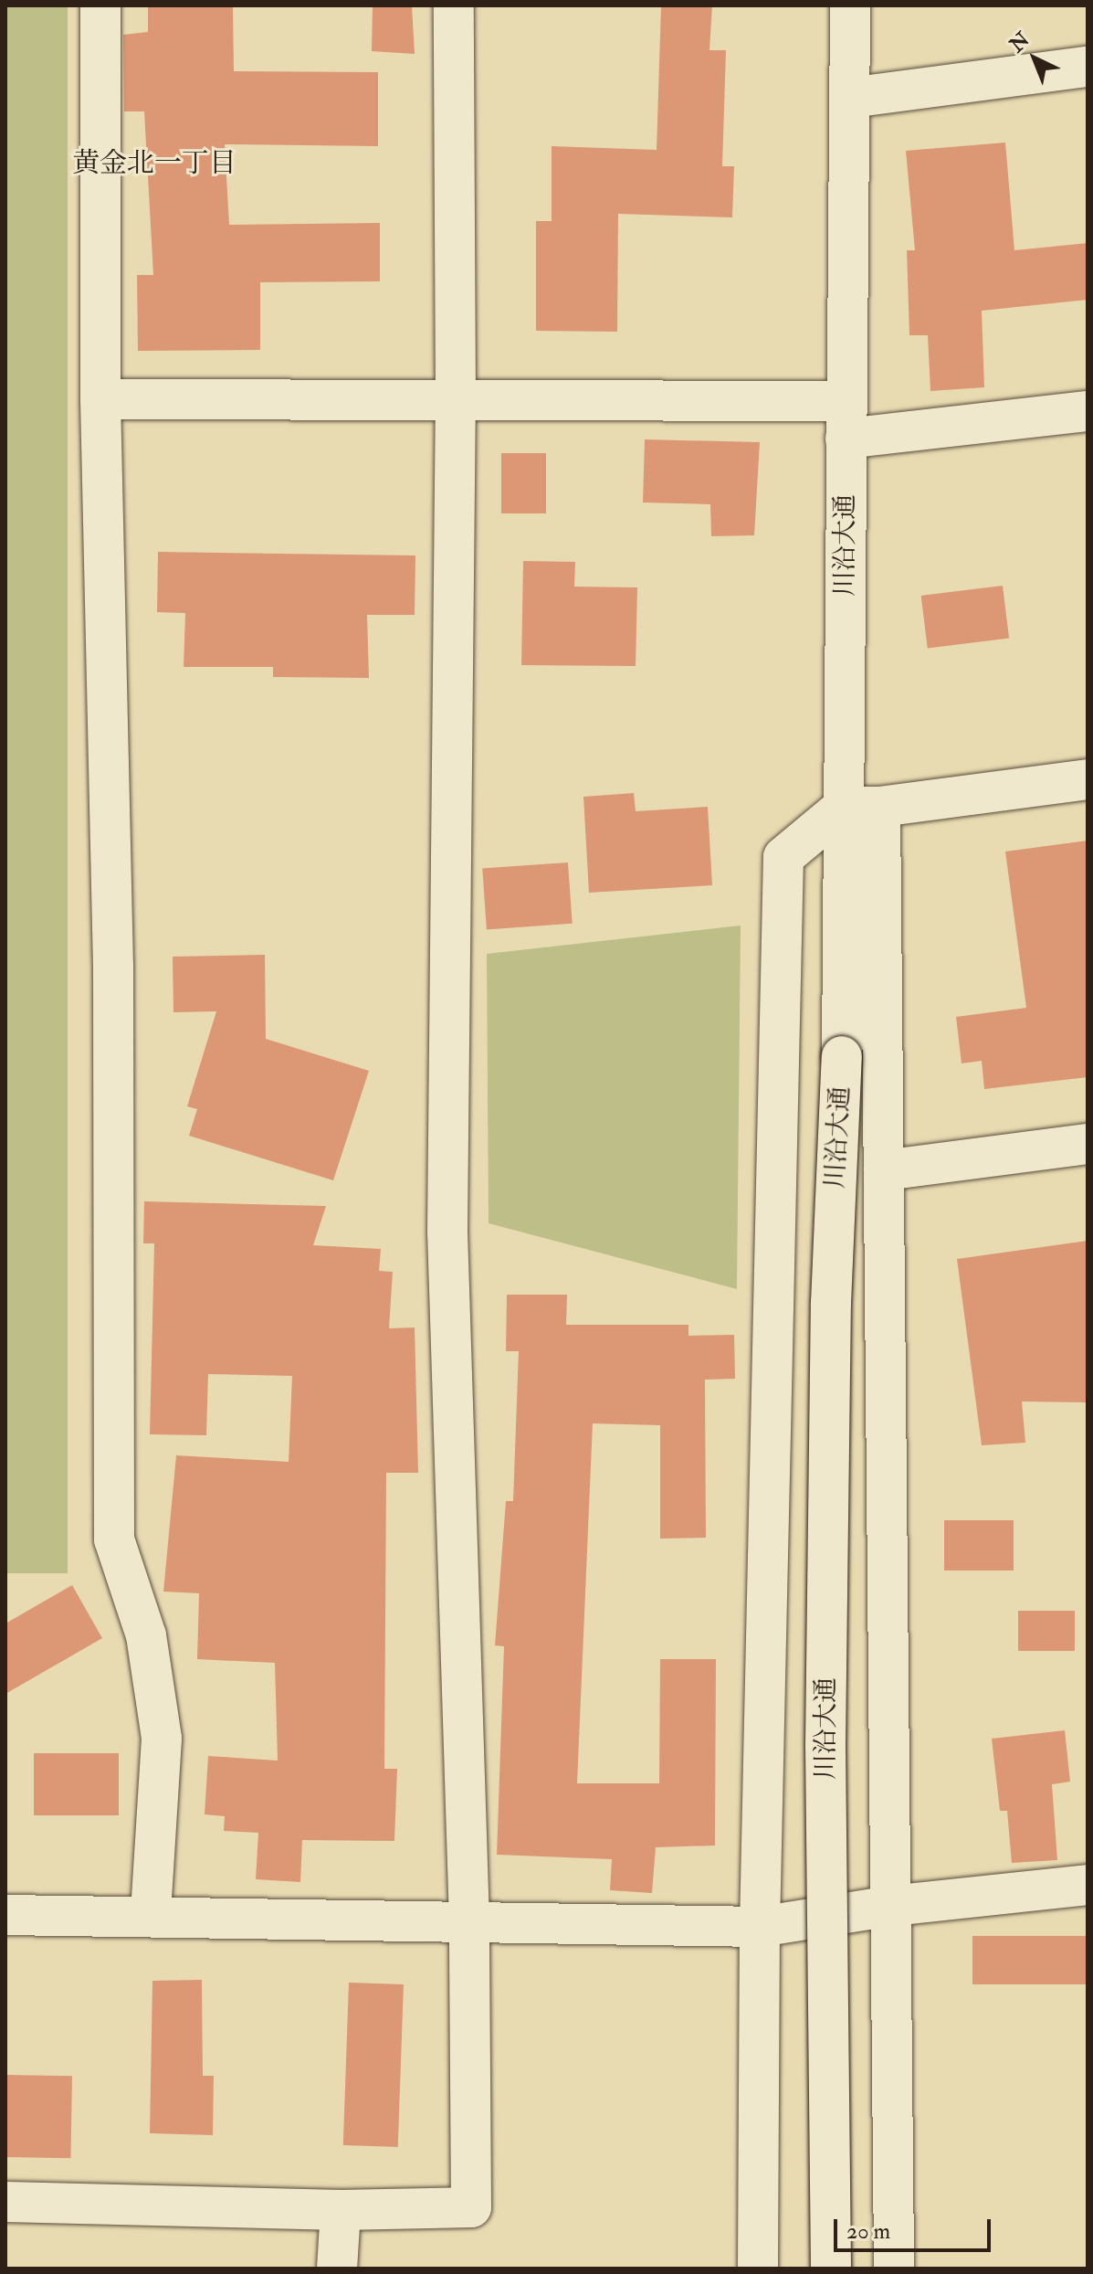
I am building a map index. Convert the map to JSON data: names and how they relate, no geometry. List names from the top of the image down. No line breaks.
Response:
{"streets":{"street":["川沿大通"]},"districts":["黄金北一丁目"],"scale_bar":"20 m","north":"top left"}
